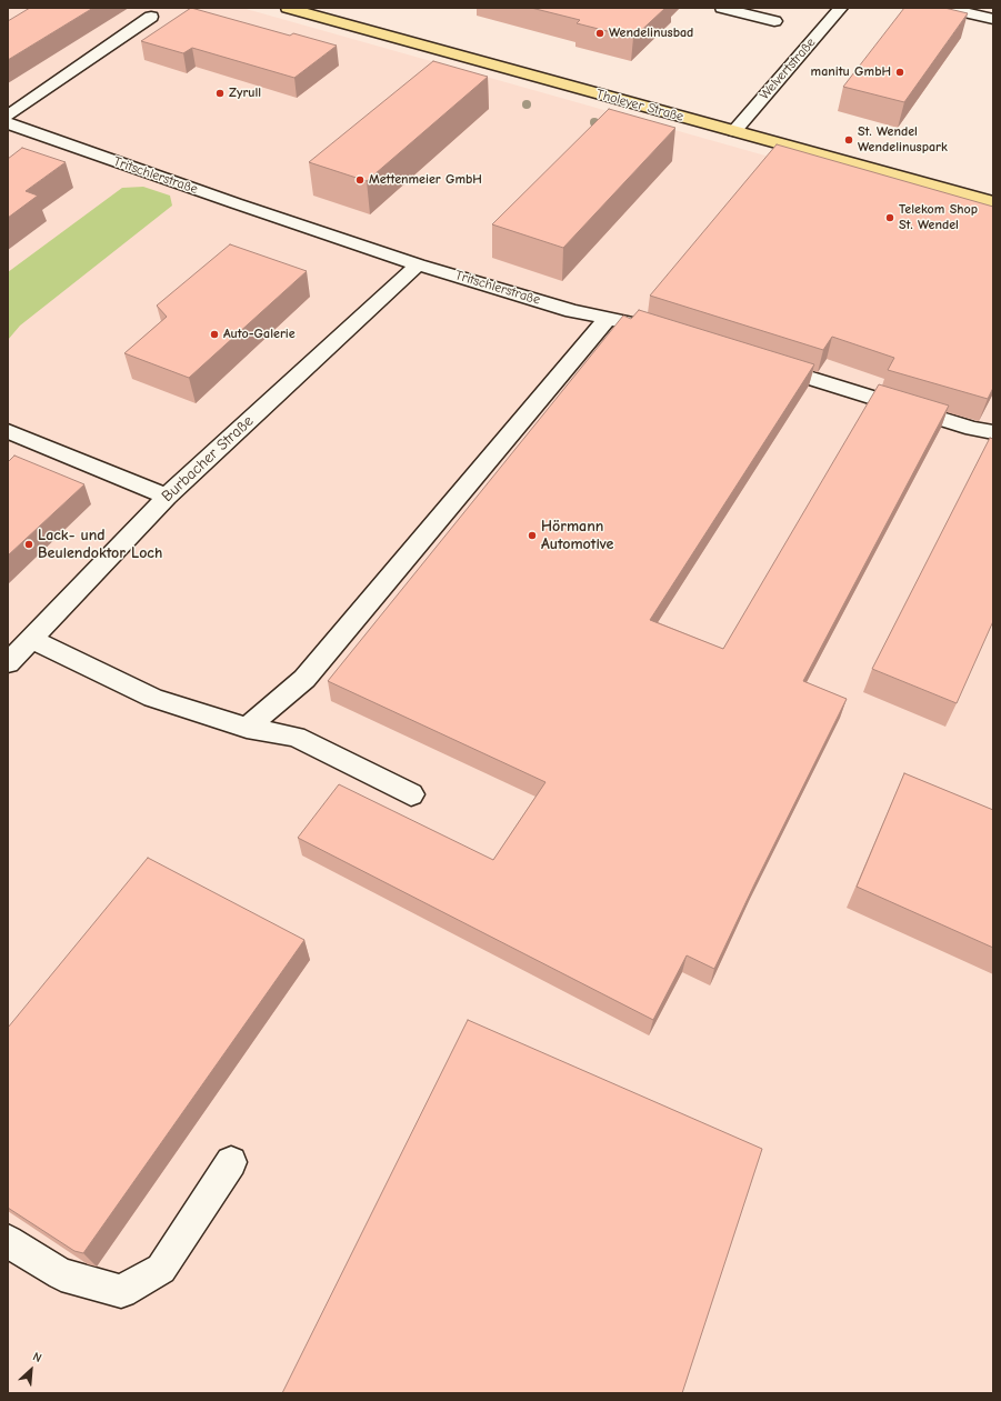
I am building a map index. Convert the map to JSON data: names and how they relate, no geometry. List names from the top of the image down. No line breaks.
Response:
{"streets":{"main road":["Tholeyer Straße"],"street":["Welvertstraße","Tritschlerstraße","Burbacher Straße"]},"crossings":[["Welvertstraße","Tholeyer Straße"],["Tritschlerstraße","Burbacher Straße"]],"places":["Wendelinusbad","manitu GmbH","Zyrull","St. Wendel Wendelinuspark","Mettenmeier GmbH","Telekom Shop St. Wendel","Auto-Galerie","Hörmann Automotive","Lack- und Beulendoktor Loch"],"north":"top right"}
